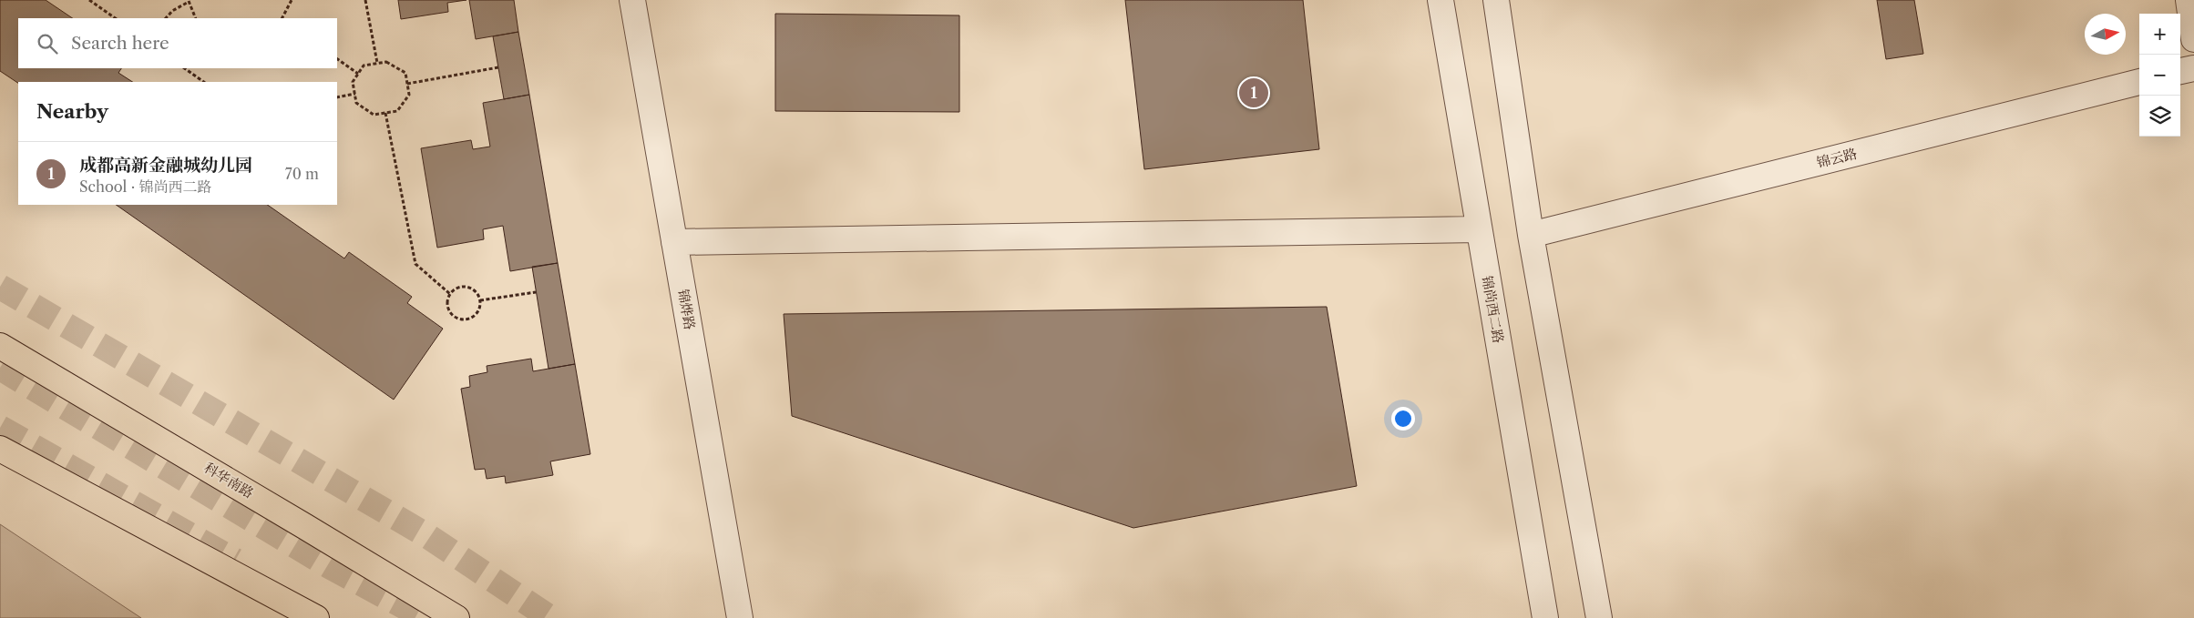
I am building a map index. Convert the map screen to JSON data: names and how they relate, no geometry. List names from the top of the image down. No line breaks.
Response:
{"streets":{"main road":["科华南路"],"street":["锦云路","锦烨路","锦尚西二路"]},"north":"right","page":{"map_buttons":["+","−"],"search":"Search here","pins":"1","heading":"Nearby","list":[{"mark":"1","name":"成都高新金融城幼儿园","note":"School · 锦尚西二路","value":"70 m"}]}}
